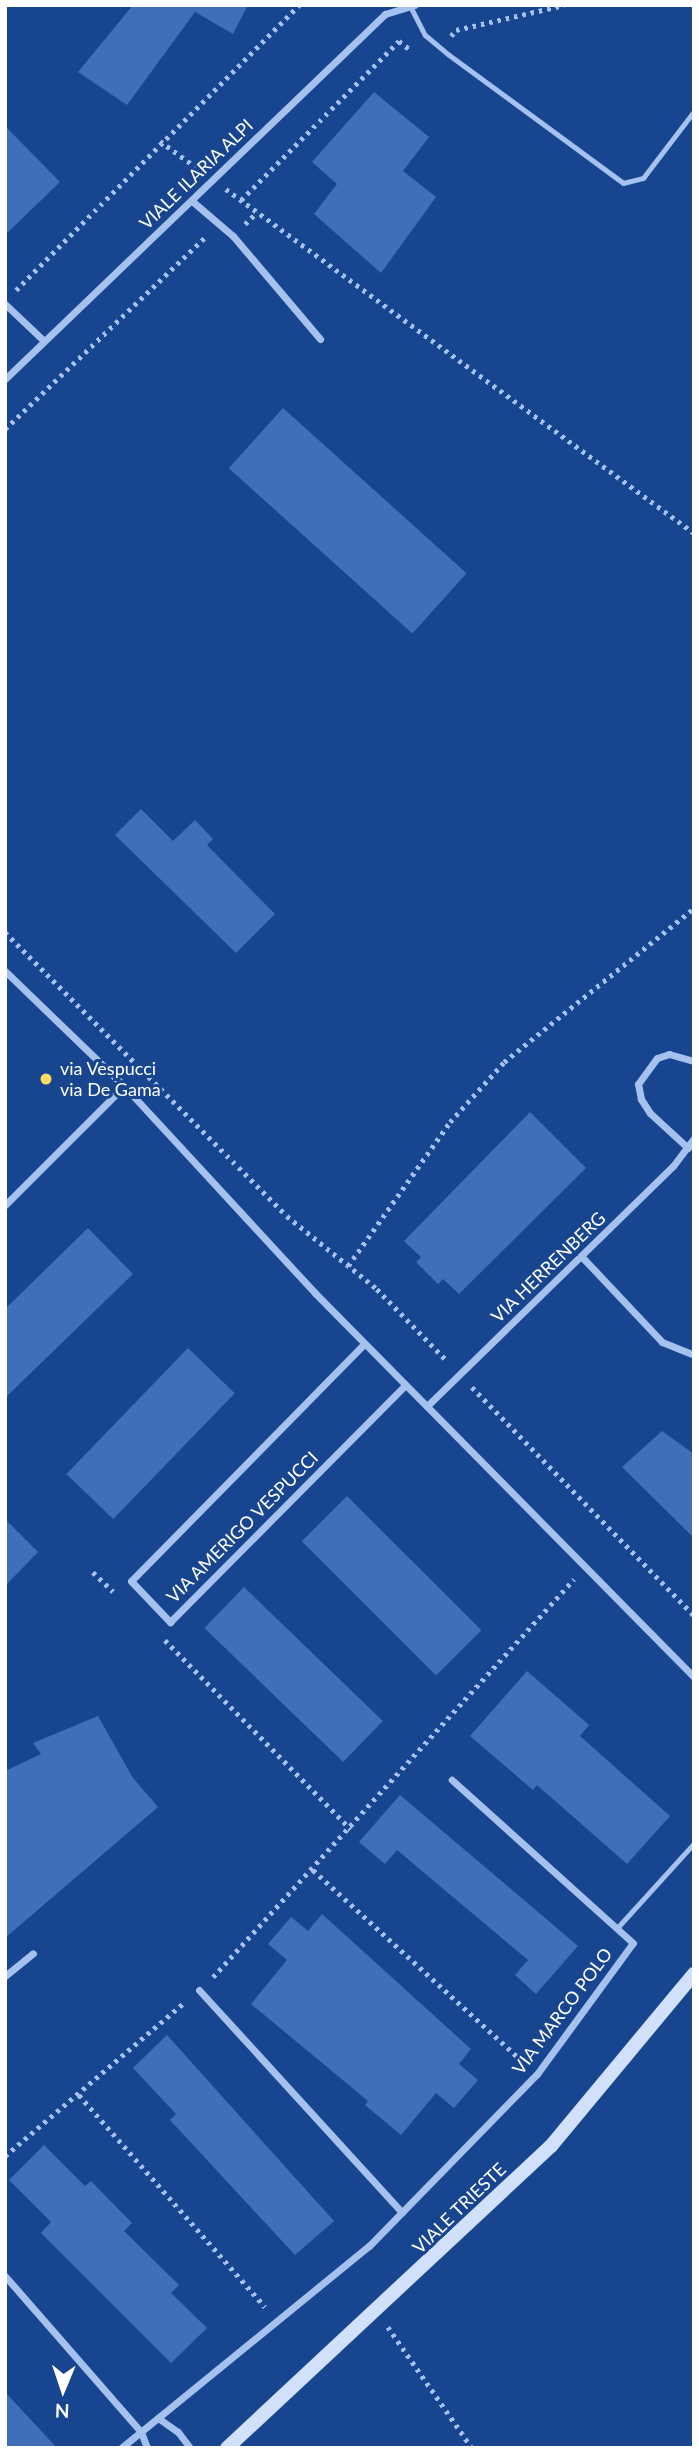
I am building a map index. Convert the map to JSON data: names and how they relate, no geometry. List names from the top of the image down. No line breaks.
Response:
{"streets":{"main road":["VIALE TRIESTE"],"street":["VIALE ILARIA ALPI","VIA HERRENBERG","VIA AMERIGO VESPUCCI","VIA MARCO POLO"]},"places":["via Vespucci via De Gama"],"north":"bottom"}
